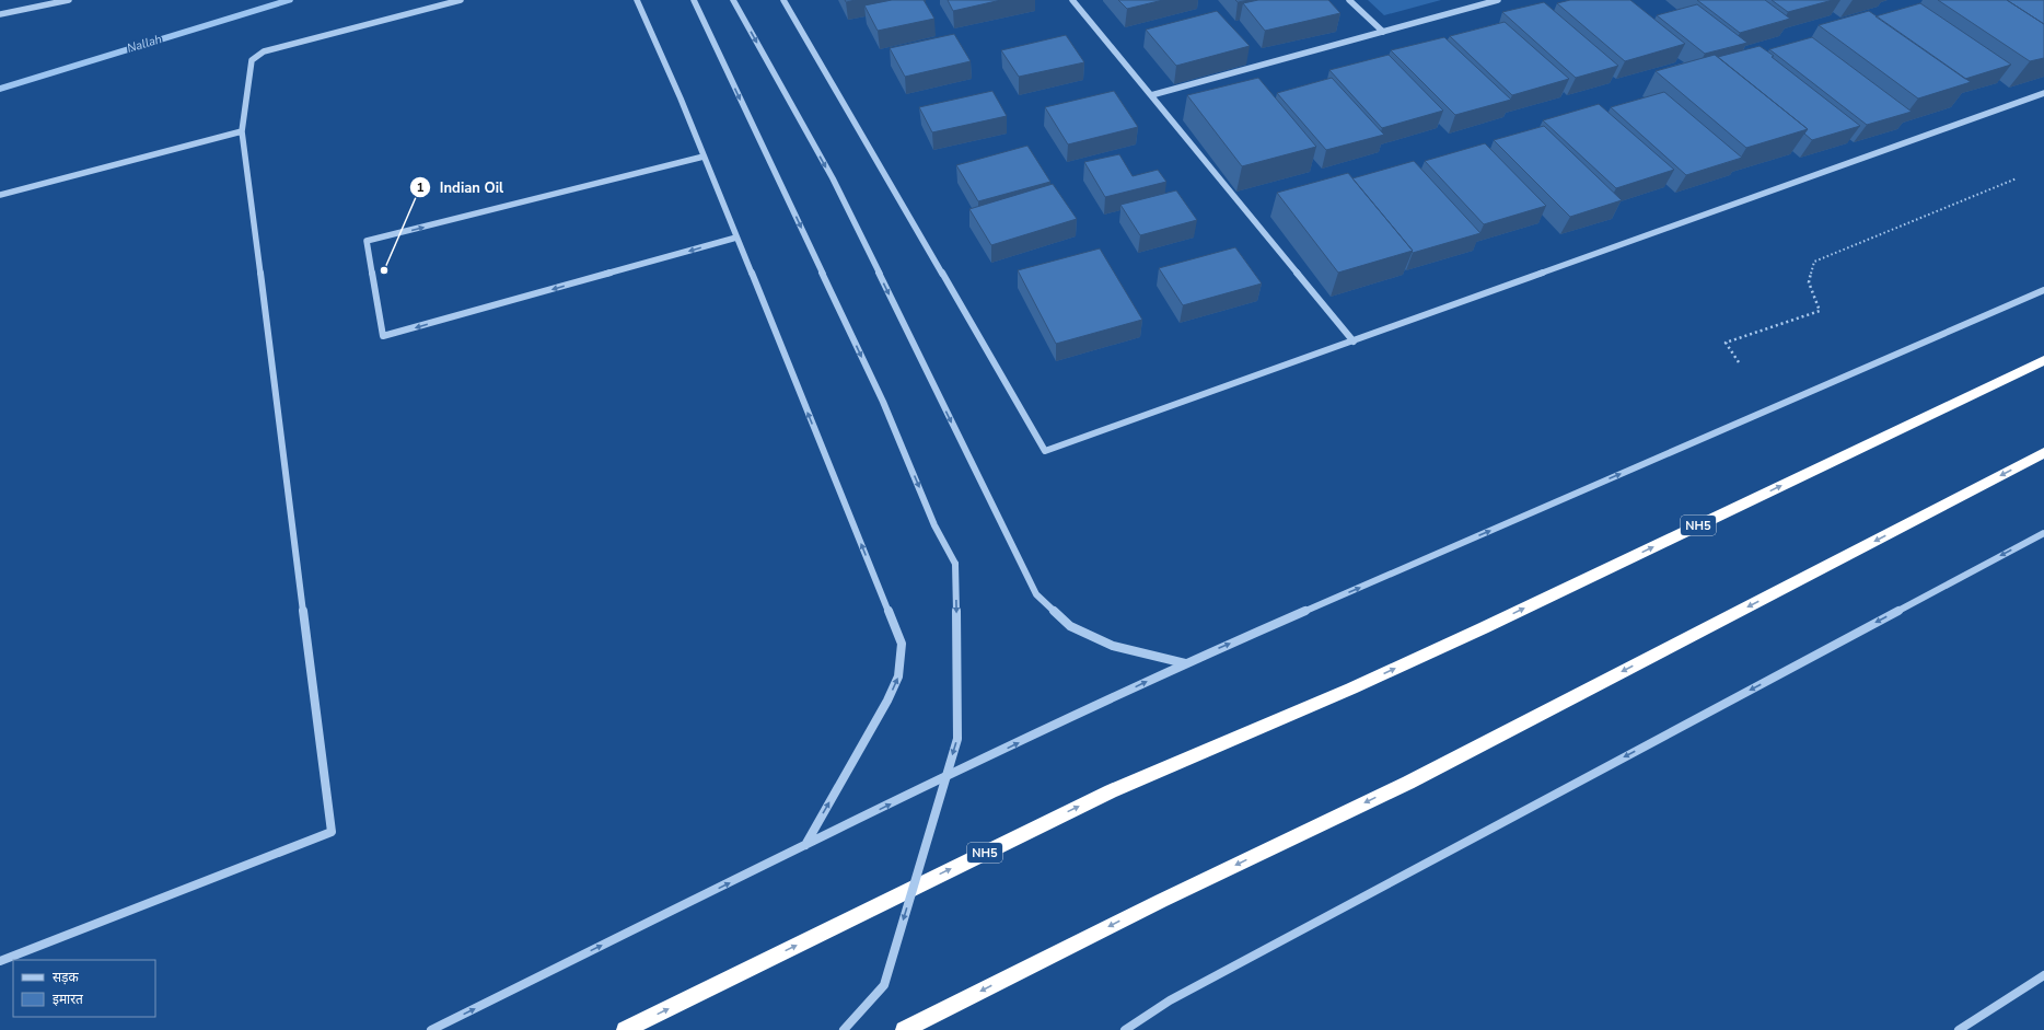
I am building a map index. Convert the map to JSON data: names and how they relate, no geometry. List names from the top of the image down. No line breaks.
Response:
{"streets":{"highway":["NH5"]},"water":["Nallah"],"places":["Indian Oil"],"legend":["सड़क","इमारत"]}
